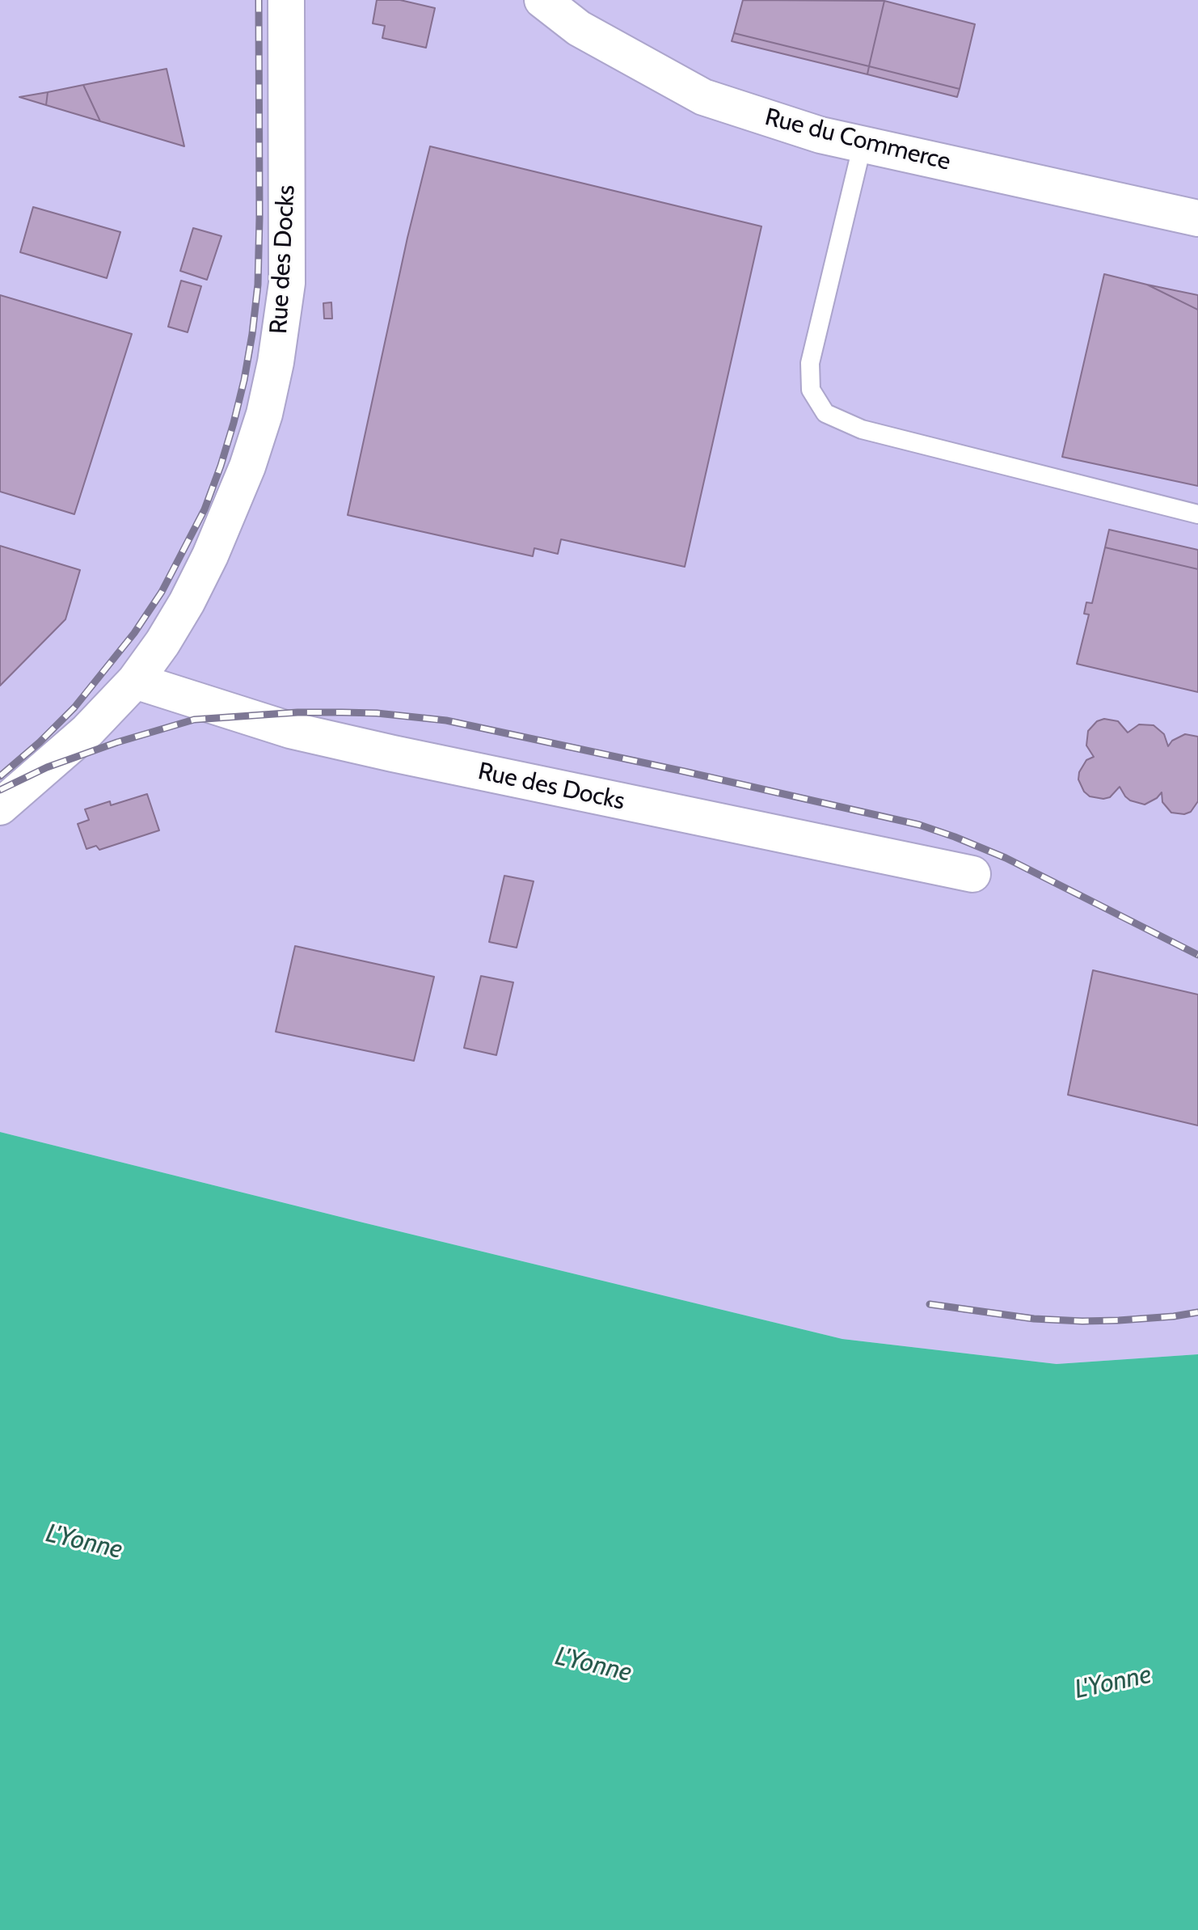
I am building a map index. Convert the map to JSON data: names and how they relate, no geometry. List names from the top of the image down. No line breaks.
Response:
{"streets":{"street":["Rue du Commerce","Rue des Docks"]},"water":["L'Yonne"]}
